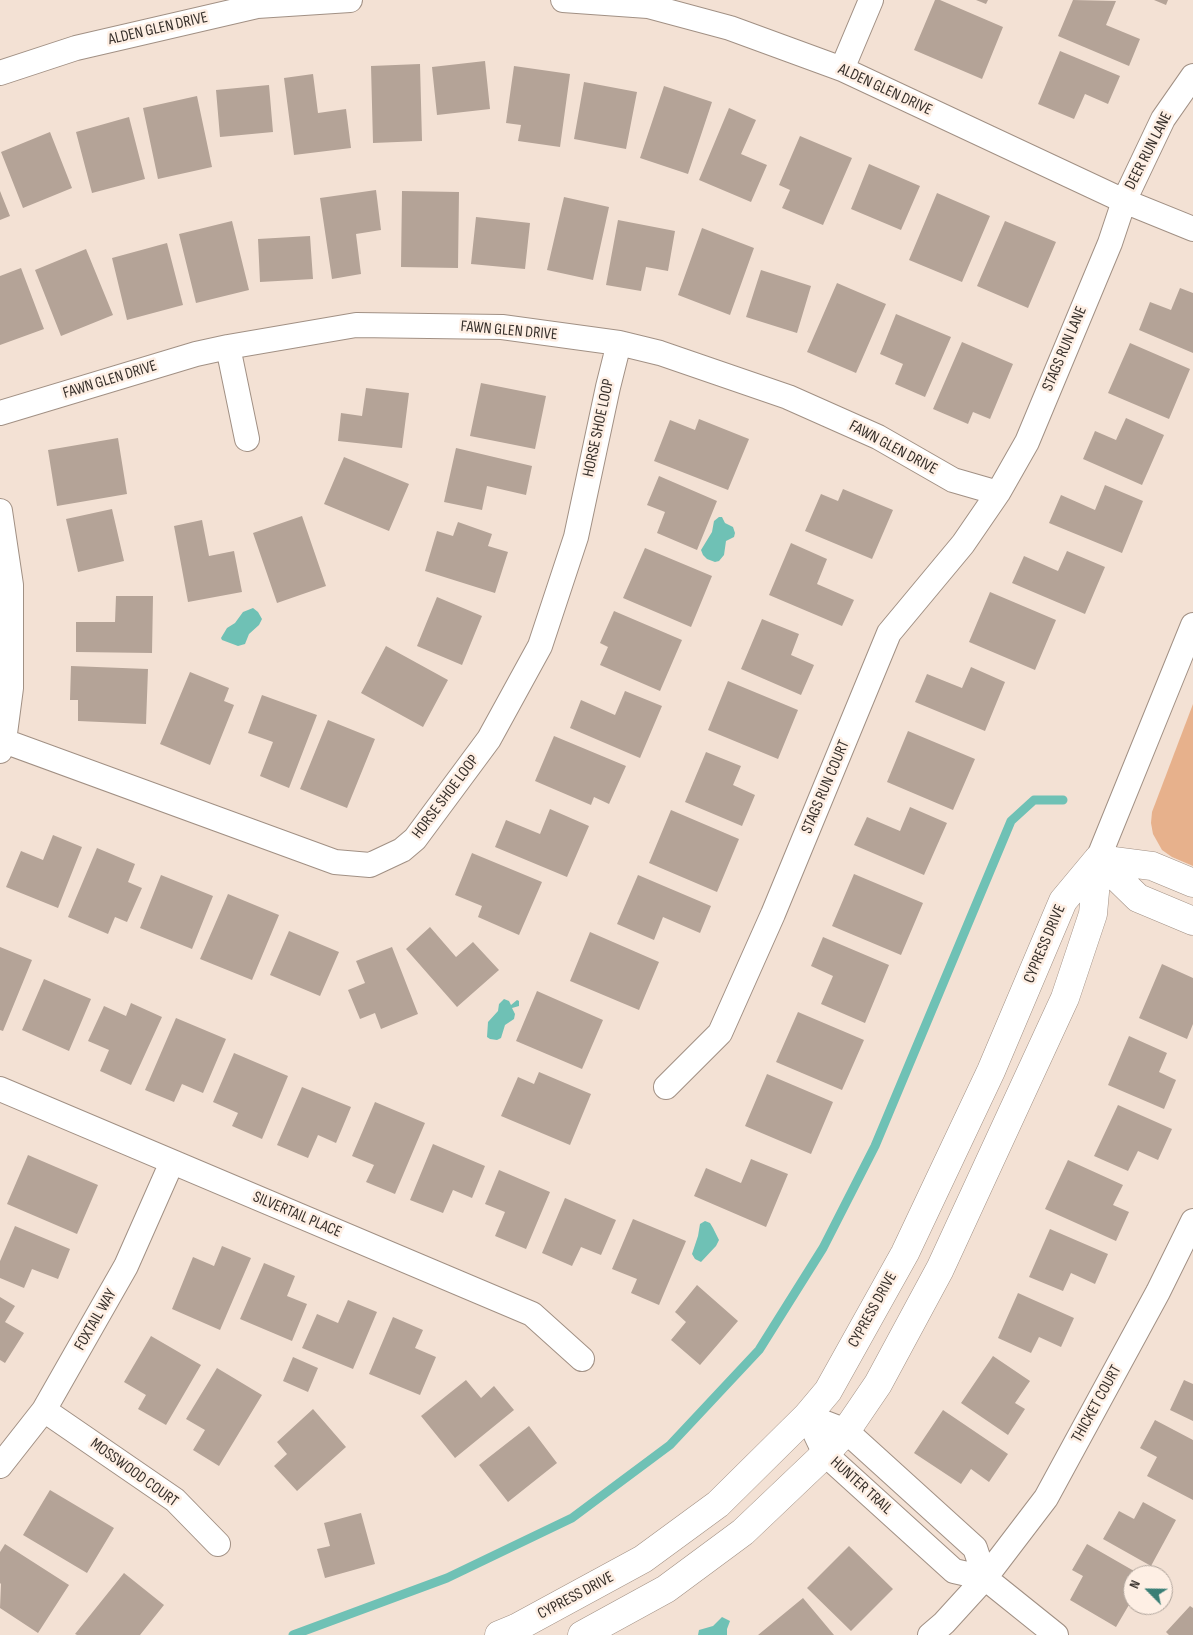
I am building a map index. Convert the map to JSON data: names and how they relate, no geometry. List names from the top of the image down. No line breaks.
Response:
{"streets":{"street":["ALDEN GLEN DRIVE","DEER RUN LANE","FAWN GLEN DRIVE","STAGS RUN LANE","HORSE SHOE LOOP","STAGS RUN COURT","CYPRESS DRIVE","SILVERTAIL PLACE","FOXTAIL WAY","THICKET COURT","MOSSWOOD COURT","HUNTER TRAIL"]},"crossings":[["ALDEN GLEN DRIVE","DEER RUN LANE"],["ALDEN GLEN DRIVE","STAGS RUN LANE"],["DEER RUN LANE","STAGS RUN LANE"],["FAWN GLEN DRIVE","STAGS RUN LANE"],["FAWN GLEN DRIVE","HORSE SHOE LOOP"],["FAWN GLEN DRIVE","STAGS RUN COURT"],["STAGS RUN LANE","STAGS RUN COURT"],["CYPRESS DRIVE","HUNTER TRAIL"],["SILVERTAIL PLACE","FOXTAIL WAY"],["FOXTAIL WAY","MOSSWOOD COURT"],["THICKET COURT","HUNTER TRAIL"]],"north":"top left"}
